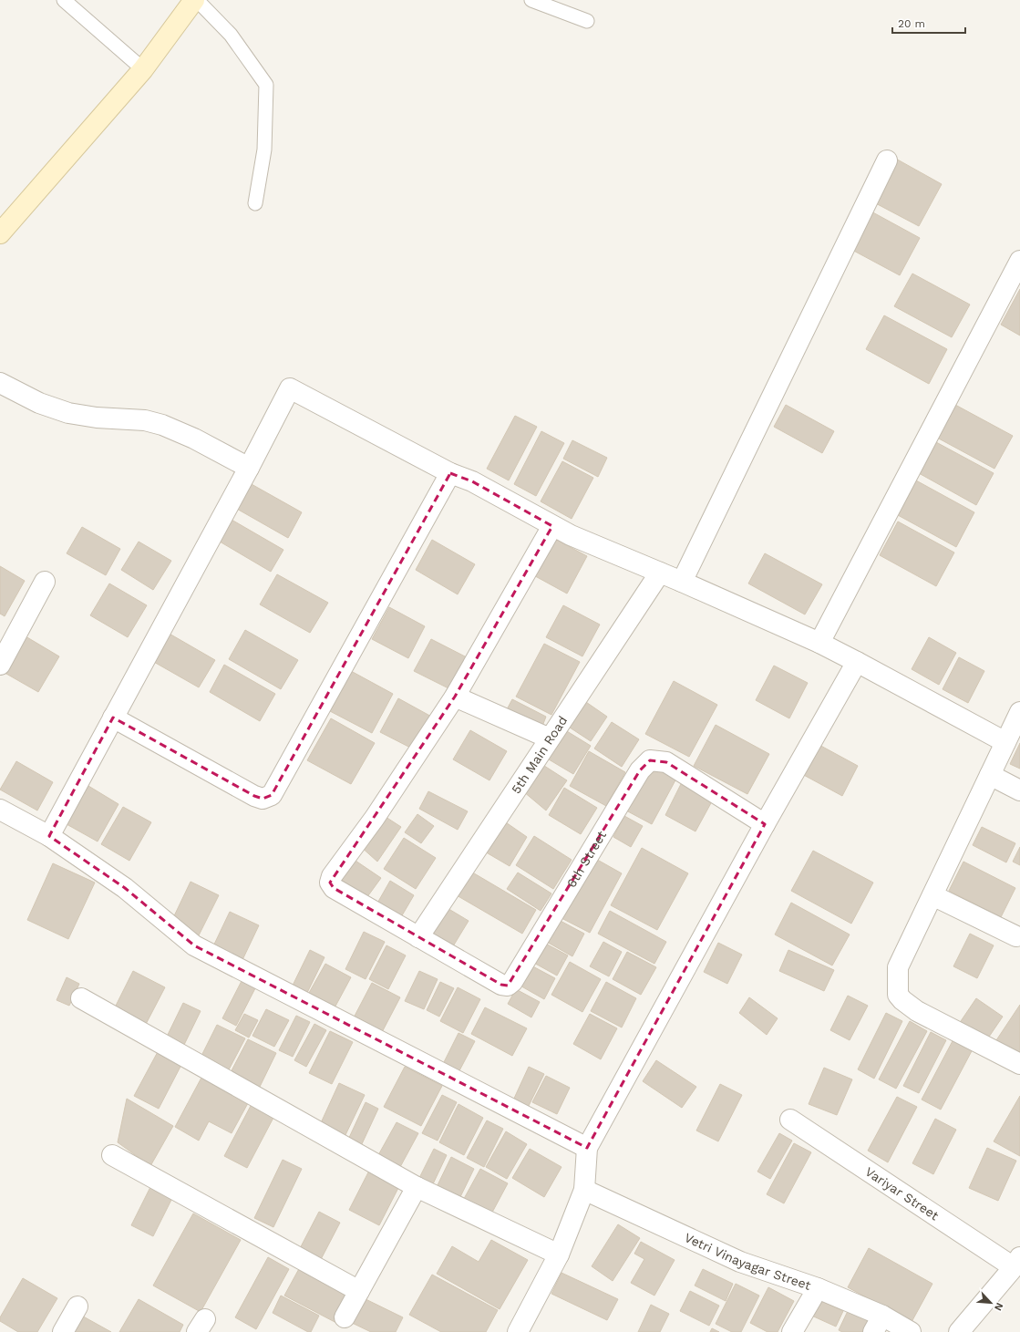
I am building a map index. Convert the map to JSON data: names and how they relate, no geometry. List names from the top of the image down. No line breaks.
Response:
{"streets":{"street":["5th Main Road","6th Street","Variyar Street","Vetri Vinayagar Street"]},"crossings":[["5th Main Road","6th Street"]],"scale_bar":"20 m","north":"bottom right"}
